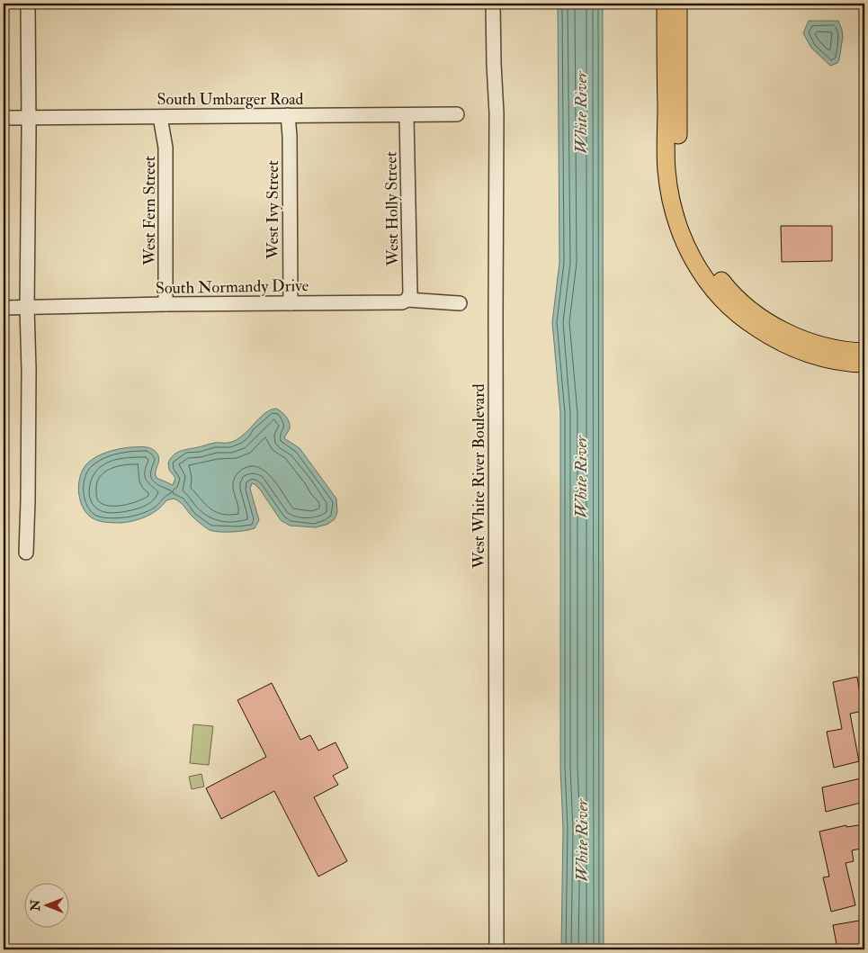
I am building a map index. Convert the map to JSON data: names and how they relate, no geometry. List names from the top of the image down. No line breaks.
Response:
{"streets":{"street":["South Umbarger Road","West Holly Street","West Ivy Street","West Fern Street","South Normandy Drive","West White River Boulevard"]},"crossings":[["South Umbarger Road","West Holly Street"],["South Umbarger Road","West Ivy Street"],["South Umbarger Road","West Fern Street"],["West Holly Street","South Normandy Drive"],["West Ivy Street","South Normandy Drive"],["West Fern Street","South Normandy Drive"]],"water":["White River"],"north":"left"}
